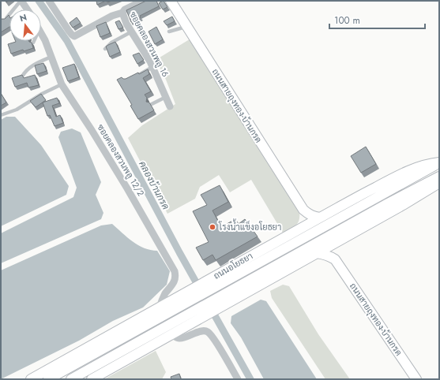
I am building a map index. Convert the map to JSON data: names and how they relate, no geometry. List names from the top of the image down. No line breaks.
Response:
{"streets":{"street":["ซอยคลองสวนพลู 16","ถนนสายถุงทอง-บ้านกรด","ซอยคลองสวนพลู 12/2","ถนนอโยธยา"]},"crossings":[["ถนนสายถุงทอง-บ้านกรด","ถนนอโยธยา"],["ซอยคลองสวนพลู 12/2","ถนนอโยธยา"]],"water":["คลองบ้านกรด"],"places":["โรงน้ำแข็งอโยธยา"],"scale_bar":"100 m","north":"top"}
